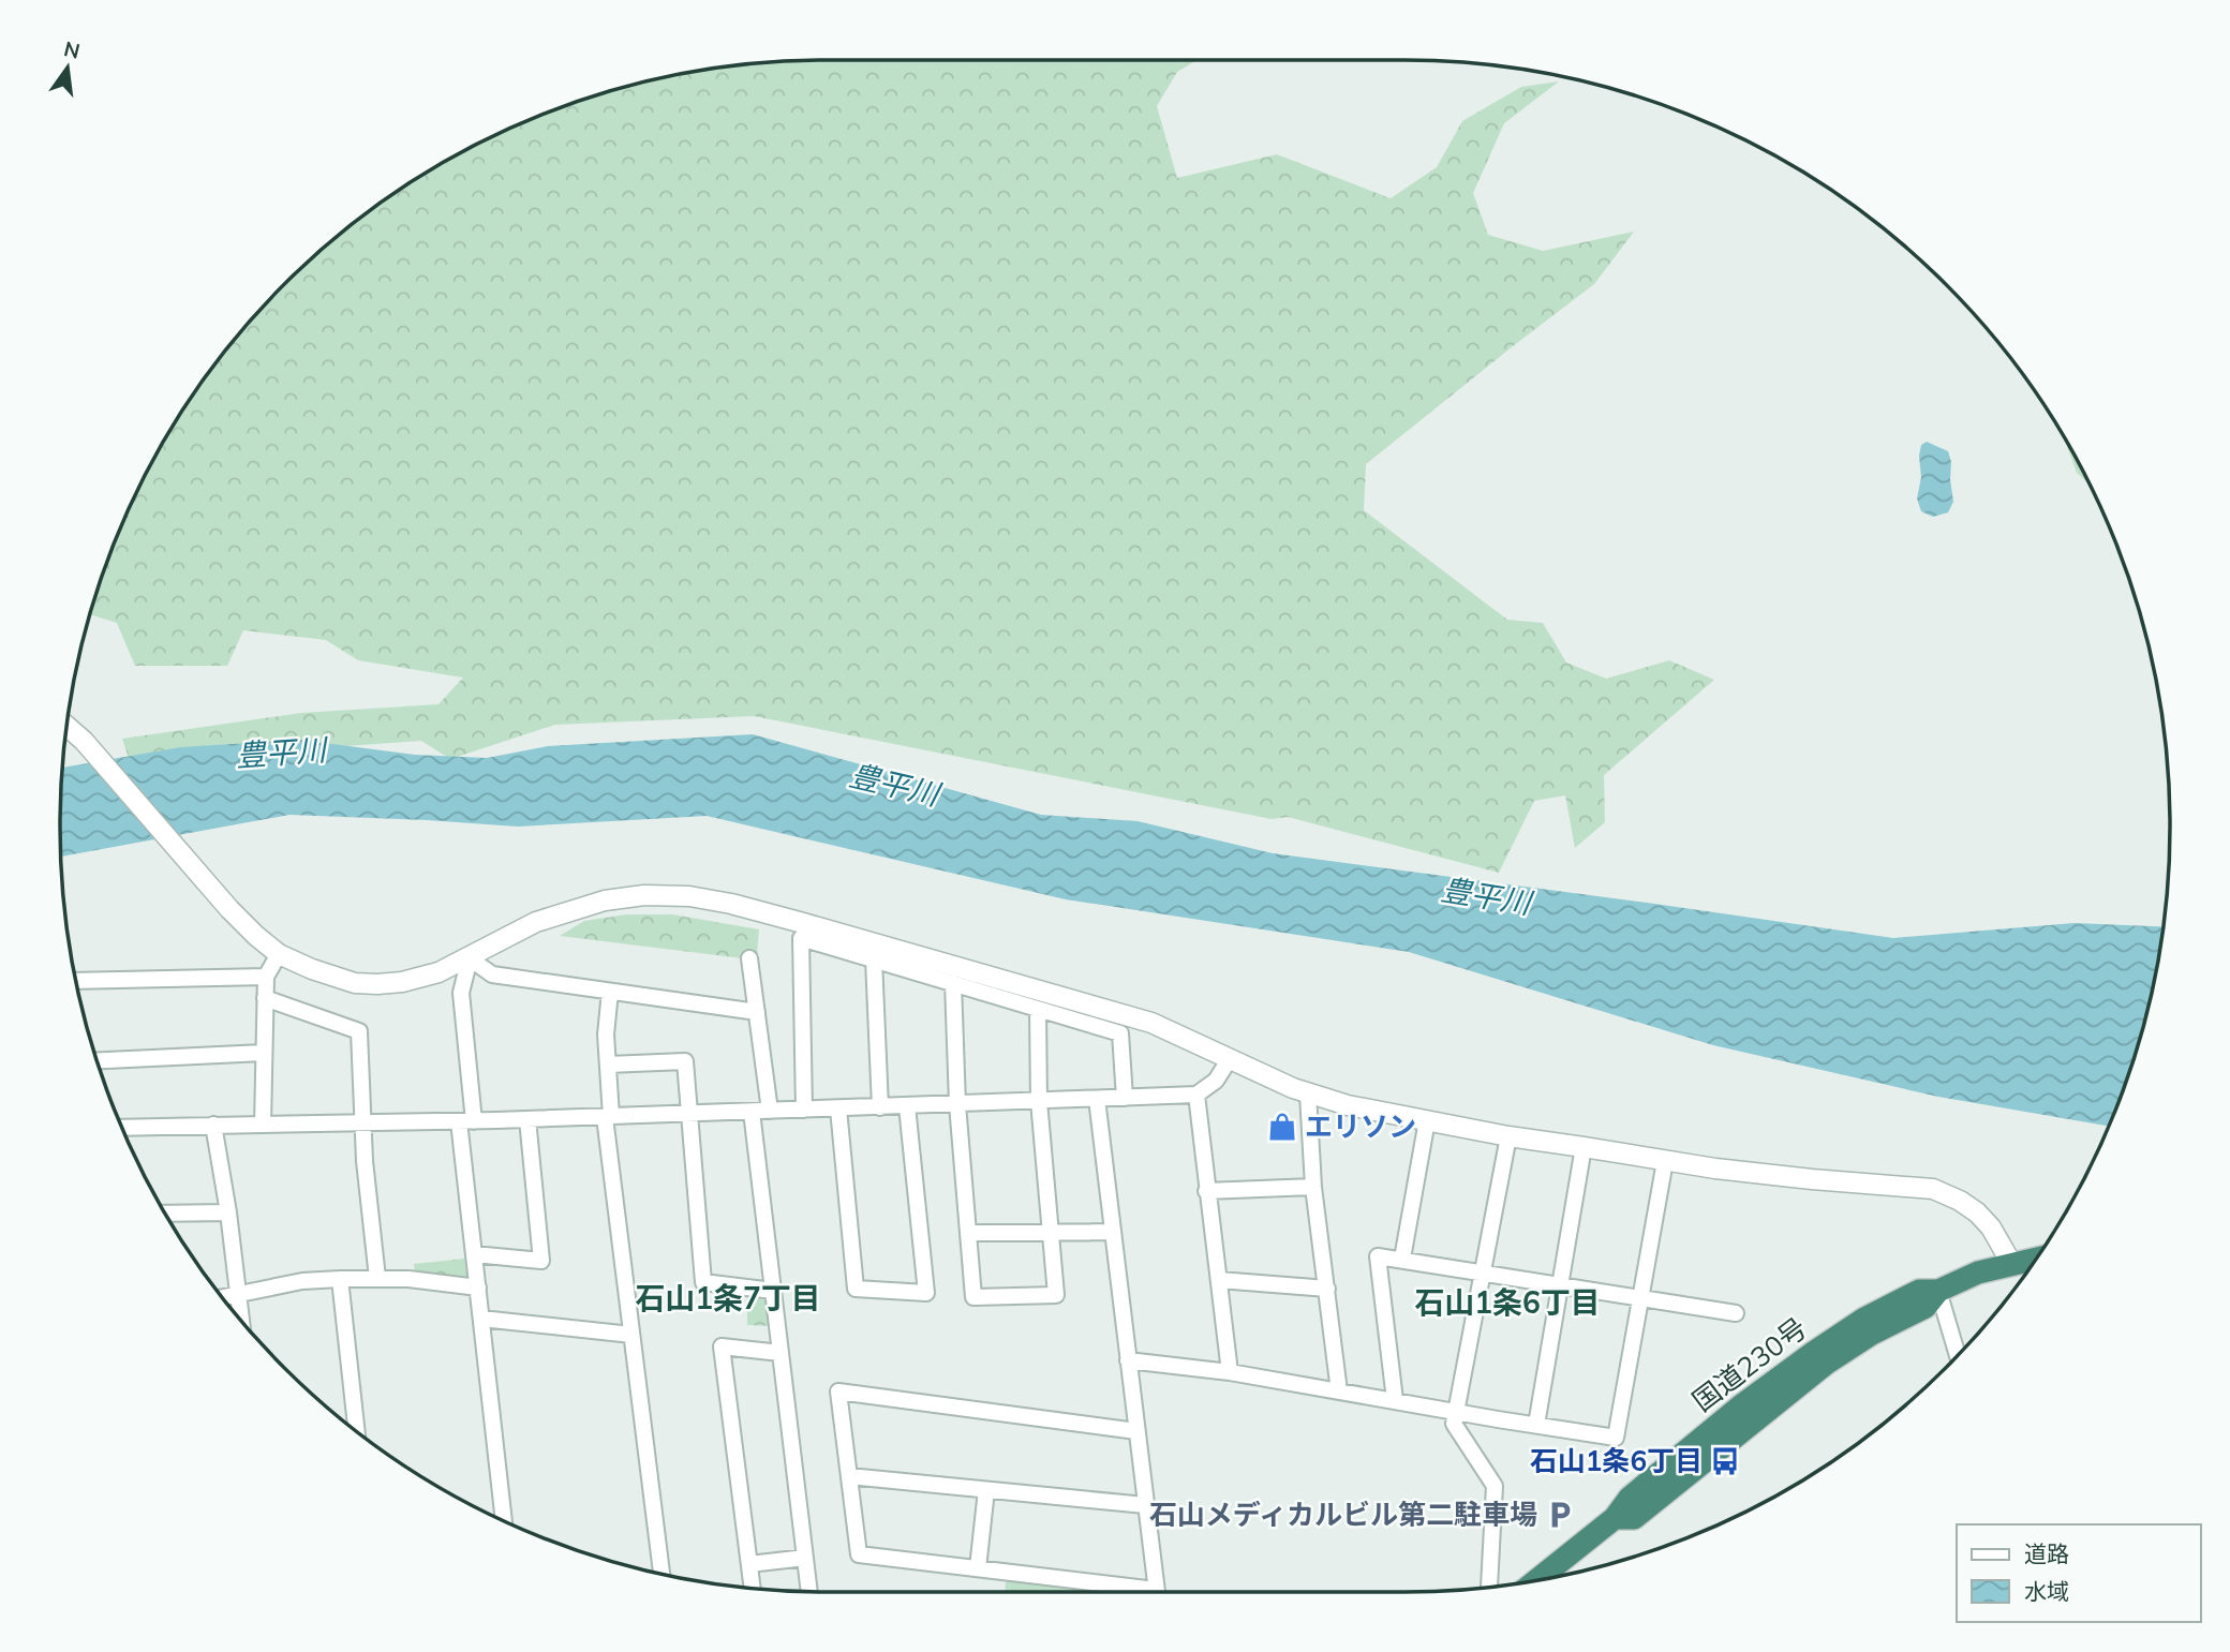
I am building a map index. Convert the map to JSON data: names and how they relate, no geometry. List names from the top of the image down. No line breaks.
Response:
{"streets":{"highway":["国道230号"]},"districts":["石山1条7丁目","石山1条6丁目"],"water":["豊平川"],"places":{"shop":["エリソン"],"bus stop":["石山1条6丁目"],"parking":["石山メディカルビル第二駐車場"]},"legend":["道路","水域"],"north":"top"}
